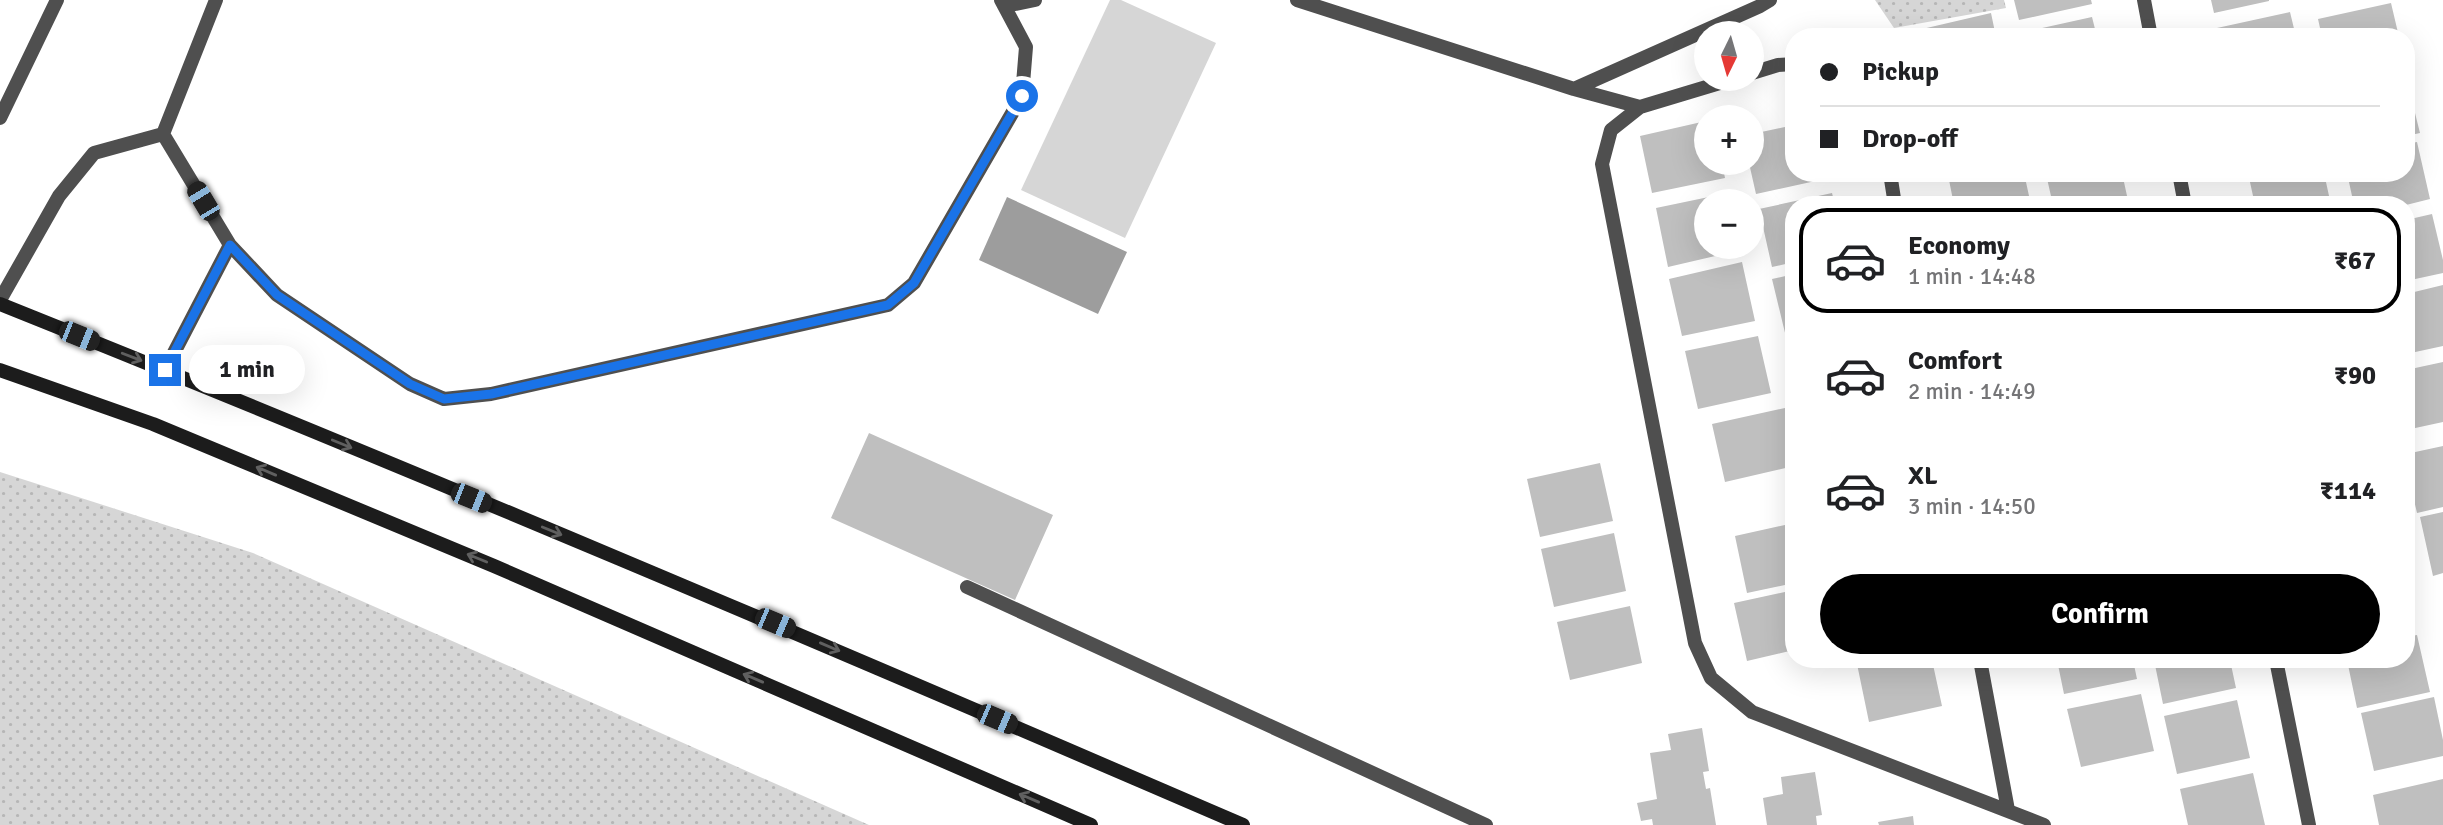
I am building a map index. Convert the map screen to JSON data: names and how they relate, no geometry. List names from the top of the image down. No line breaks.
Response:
{"north":"bottom","page":{"map_buttons":["+","−"],"banner":["Pickup","Drop-off"],"list":[{"name":"Economy","note":"1 min · 14:48","value":"₹67"},{"name":"Comfort","note":"2 min · 14:49","value":"₹90"},{"name":"XL","note":"3 min · 14:50","value":"₹114"}],"bubble":"1 min","buttons":"Confirm"}}
